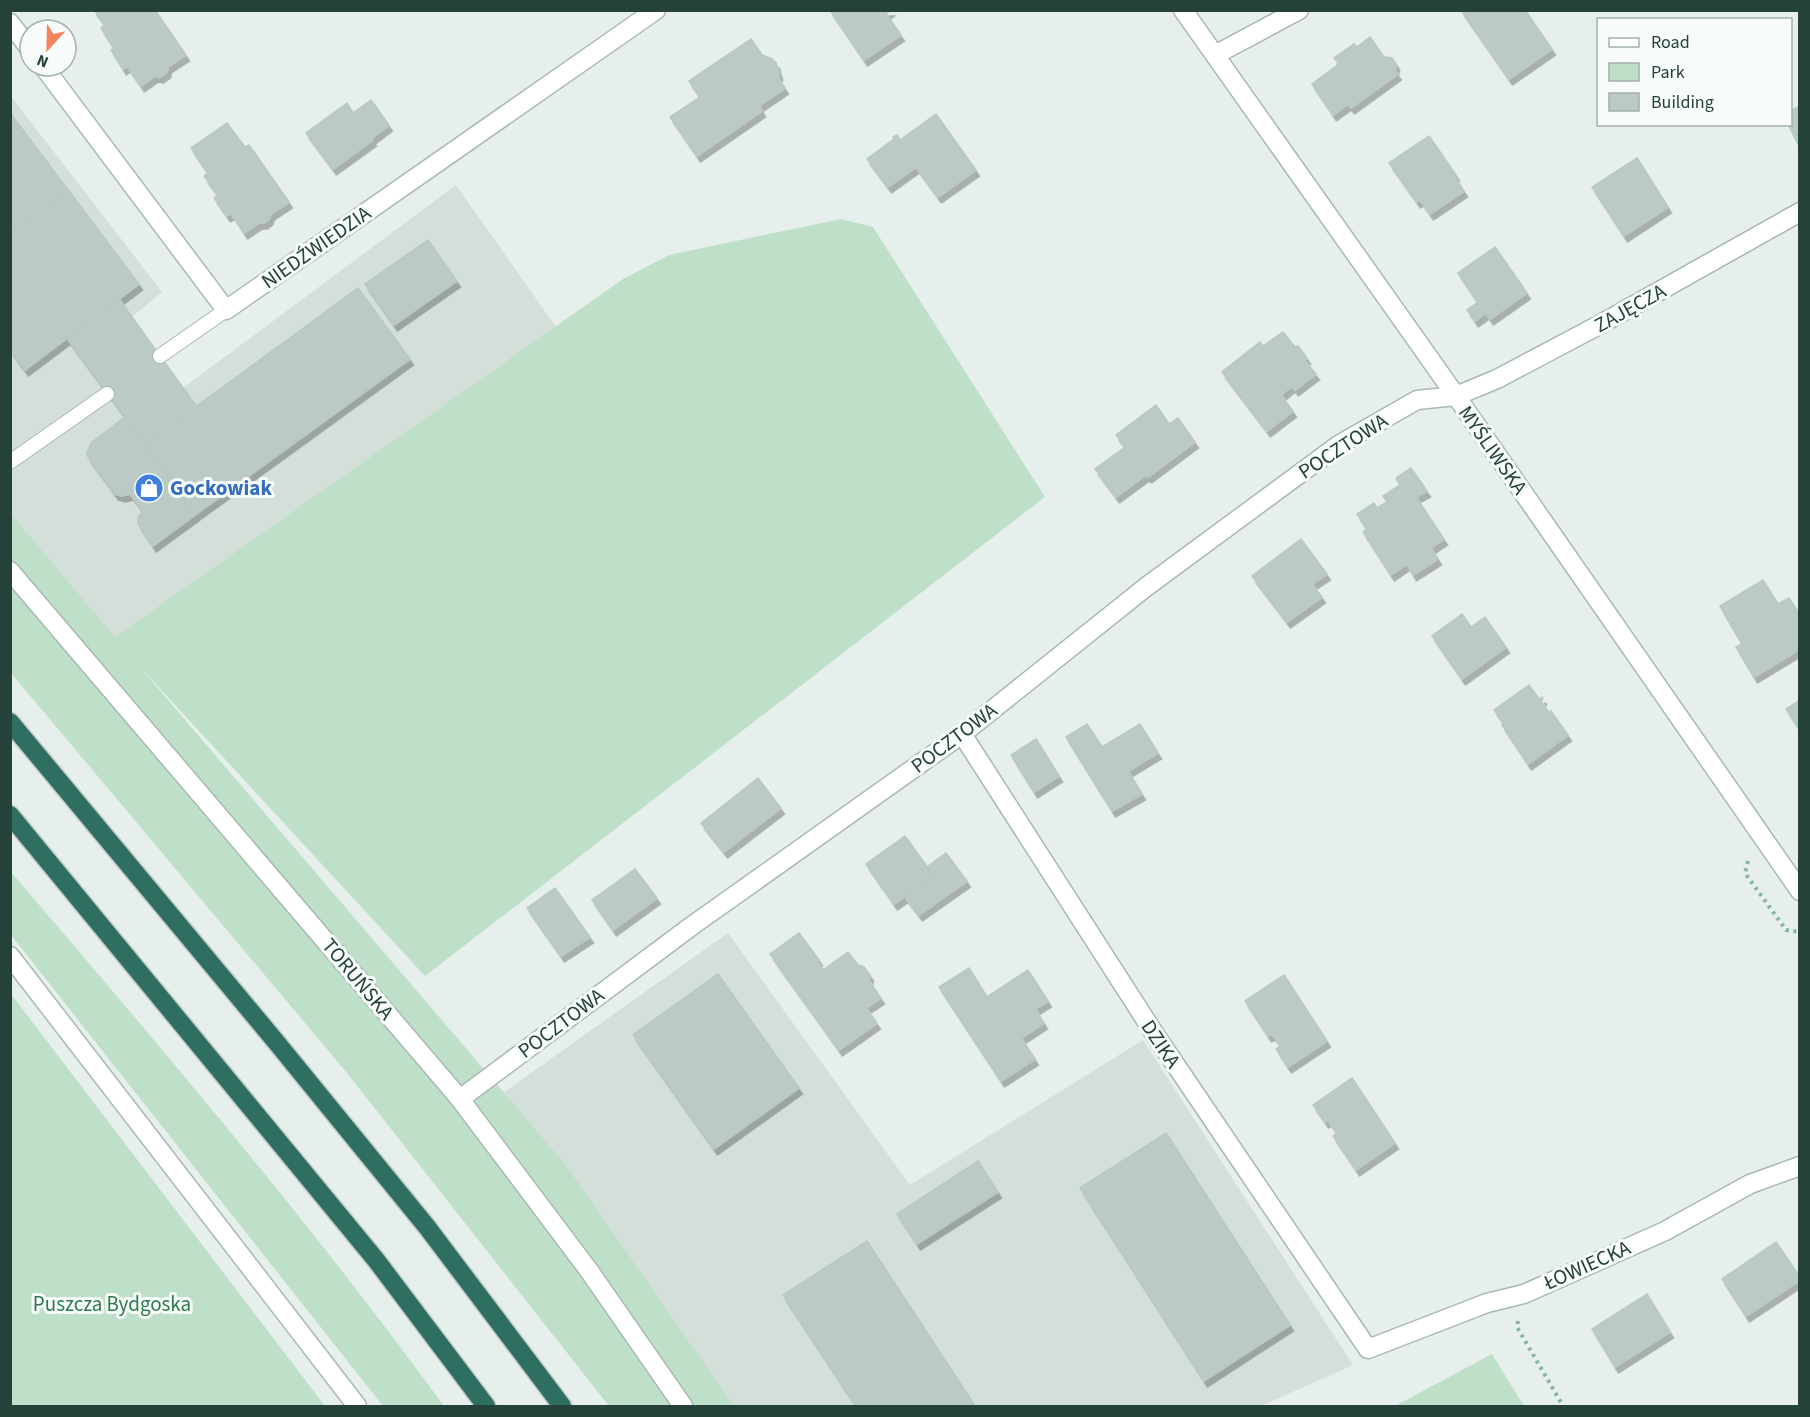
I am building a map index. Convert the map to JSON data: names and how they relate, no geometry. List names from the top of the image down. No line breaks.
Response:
{"streets":{"street":["NIEDŹWIEDZIA","ZAJĘCZA","POCZTOWA","MYŚLIWSKA","TORUŃSKA","DZIKA","ŁOWIECKA"]},"crossings":[["ZAJĘCZA","POCZTOWA"],["ZAJĘCZA","MYŚLIWSKA"],["POCZTOWA","MYŚLIWSKA"],["POCZTOWA","TORUŃSKA"],["POCZTOWA","DZIKA"],["DZIKA","ŁOWIECKA"]],"parks":["Puszcza Bydgoska"],"places":{"shop":["Gockowiak"]},"legend":["Road","Park","Building"],"north":"bottom"}
